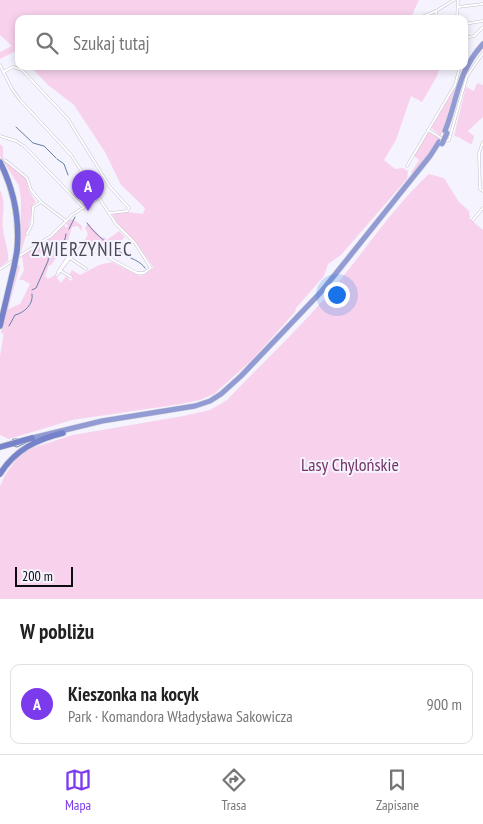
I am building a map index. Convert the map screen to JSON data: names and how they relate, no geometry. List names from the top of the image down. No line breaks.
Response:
{"districts":["ZWIERZYNIEC"],"parks":["Lasy Chylońskie"],"scale_bar":"200 m","page":{"search":"Szukaj tutaj","pins":"A","scale":"200 m","heading":"W pobliżu","list":[{"mark":"A","name":"Kieszonka na kocyk","note":"Park · Komandora Władysława Sakowicza","value":"900 m"}],"nav":["Mapa","Trasa","Zapisane"]}}
